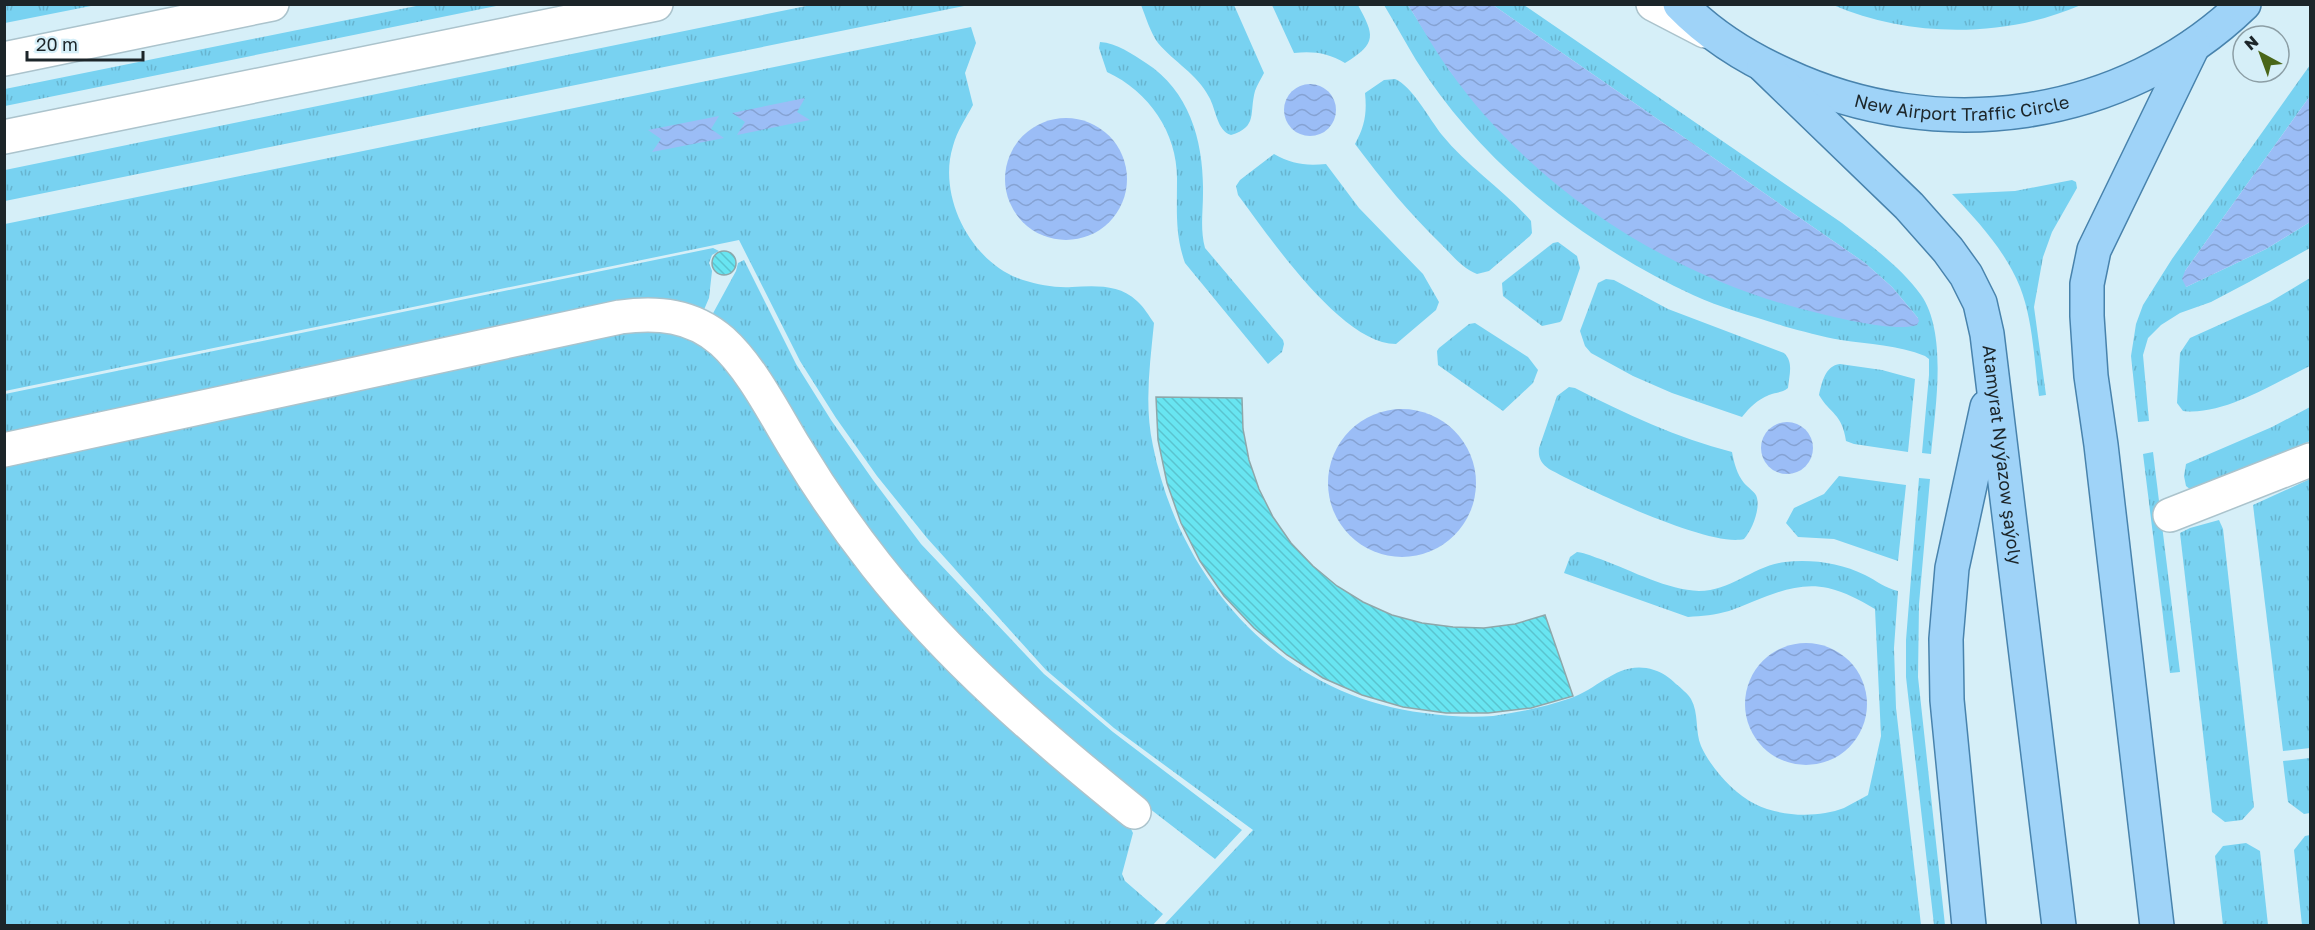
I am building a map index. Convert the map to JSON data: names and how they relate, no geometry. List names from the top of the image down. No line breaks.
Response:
{"streets":{"main road":["New Airport Traffic Circle","Atamyrat Nyýazow şaýoly"]},"crossings":[["New Airport Traffic Circle","Atamyrat Nyýazow şaýoly"]],"scale_bar":"20 m","north":"top left"}
